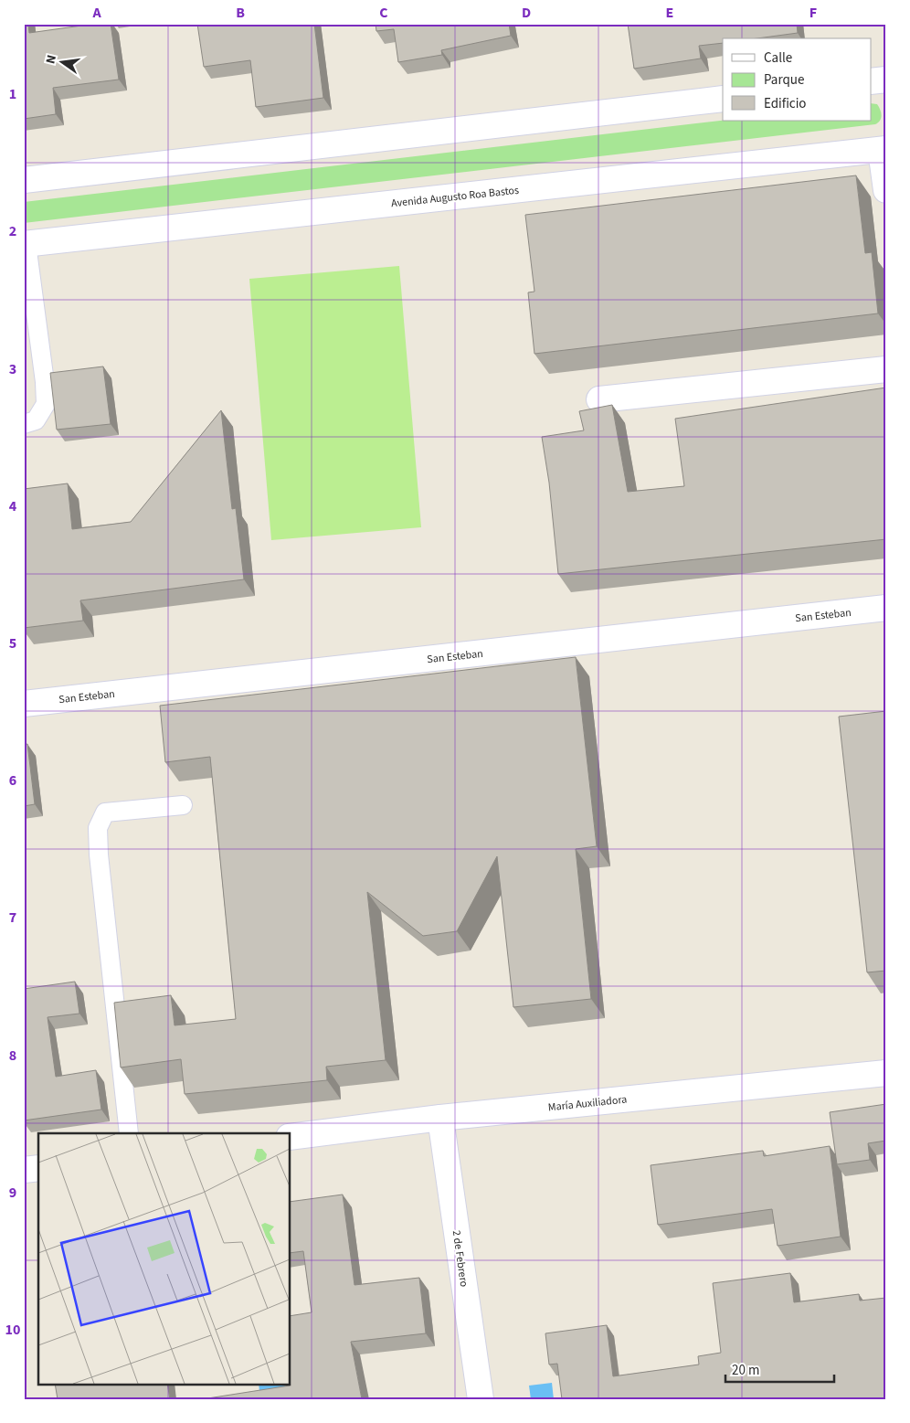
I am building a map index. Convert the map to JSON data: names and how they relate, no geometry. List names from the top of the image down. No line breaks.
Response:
{"streets":{"street":["Avenida Augusto Roa Bastos","San Esteban","María Auxiliadora","2 de Febrero"]},"crossings":[["María Auxiliadora","2 de Febrero"]],"legend":["Calle","Parque","Edificio"],"scale_bar":"20 m","north":"left","grid":{"columns":["A","B","C","D","E","F"],"rows":["1","2","3","4","5","6","7","8","9","10"]}}
